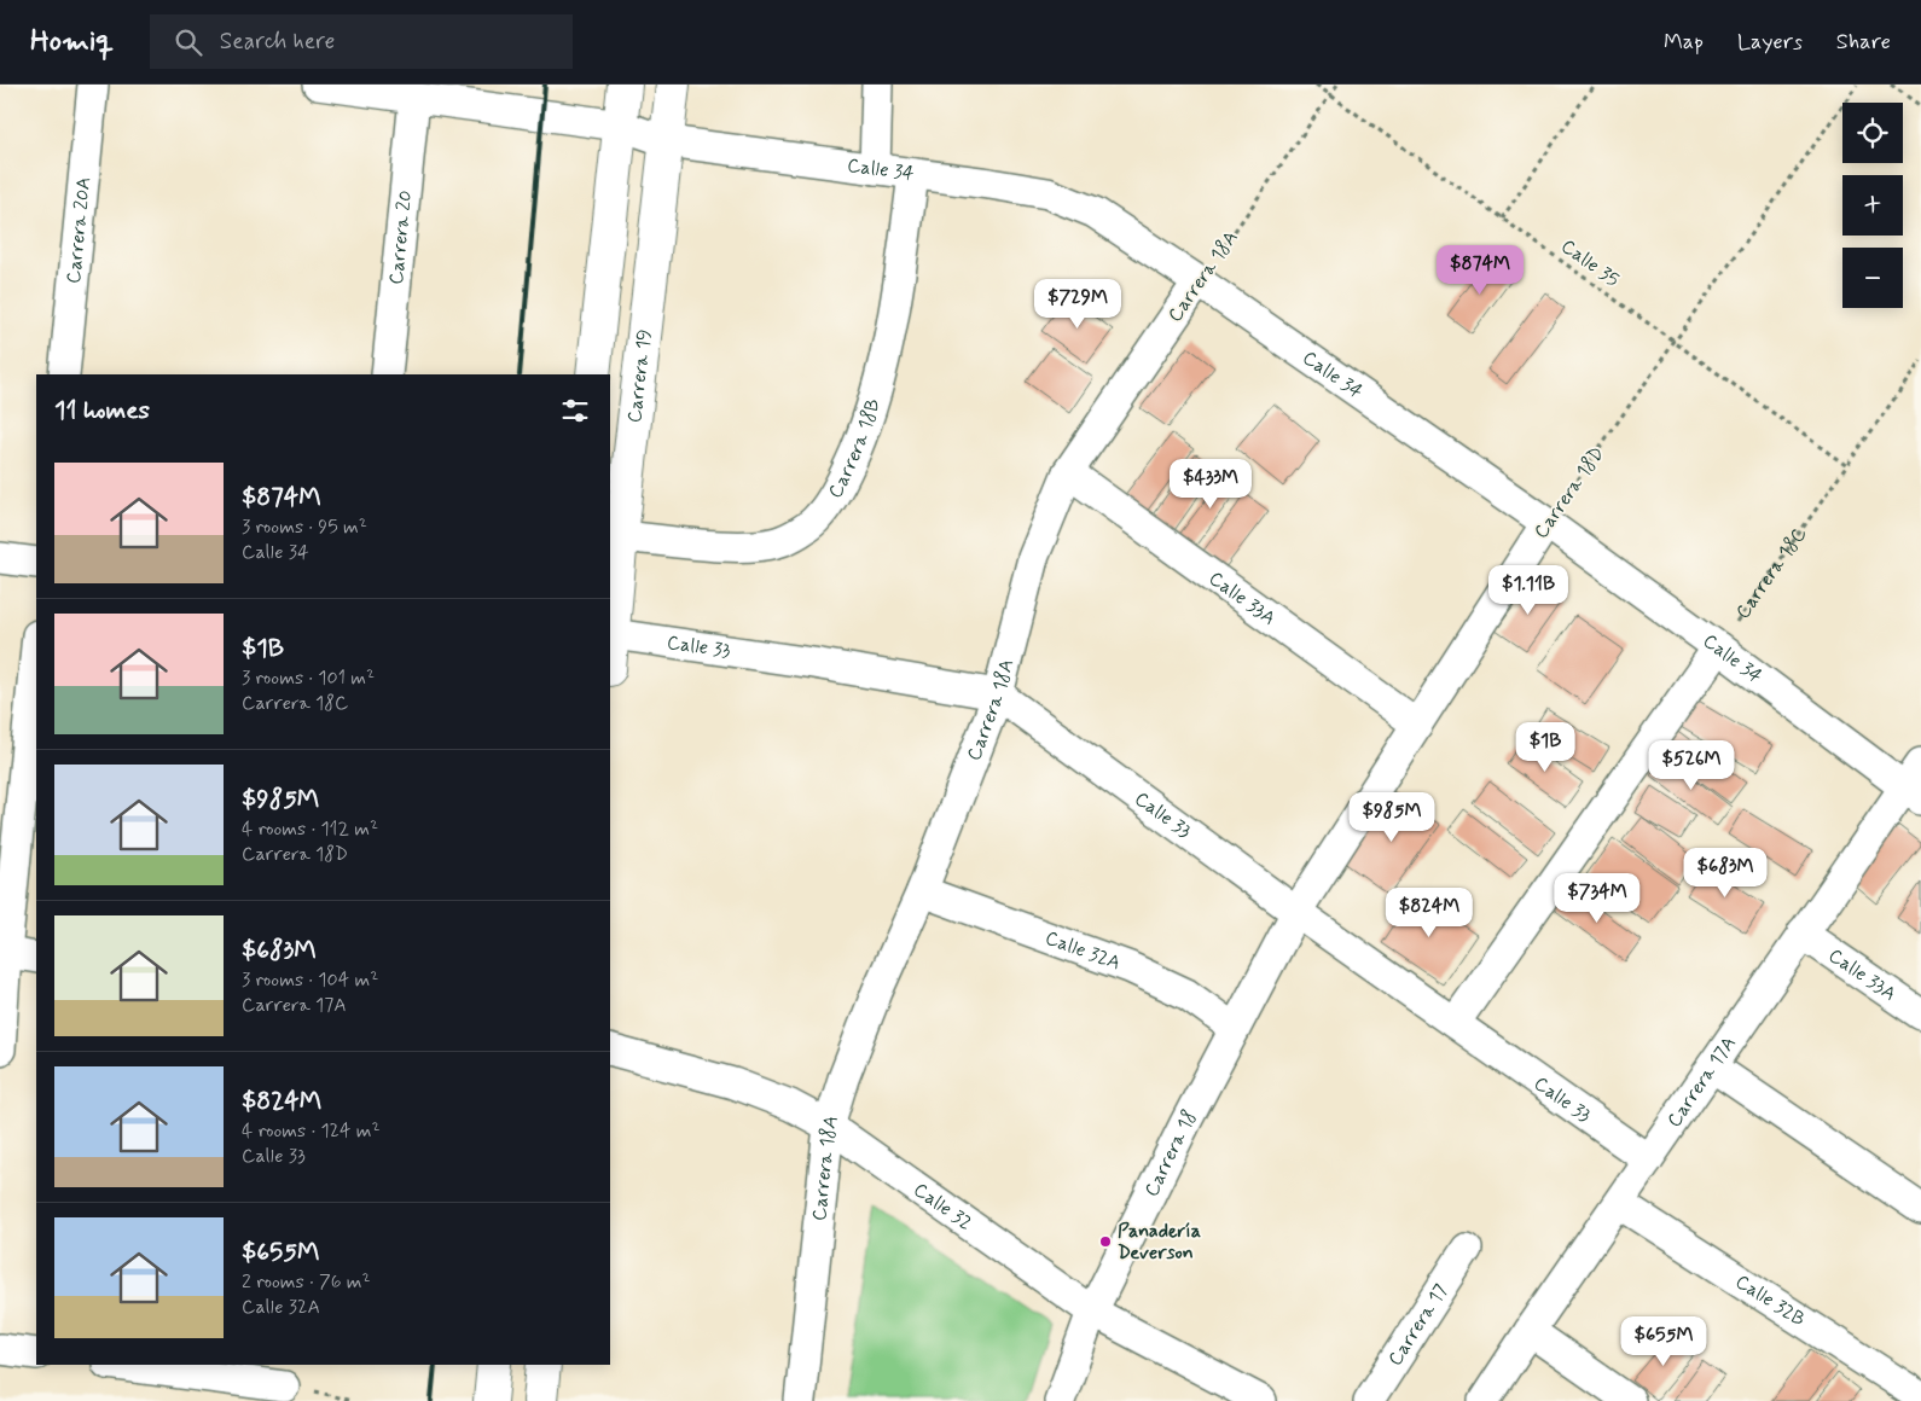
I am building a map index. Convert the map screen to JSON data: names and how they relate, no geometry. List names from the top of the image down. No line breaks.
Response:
{"streets":{"main road":["Carrera 19"],"street":["Calle 34","Carrera 20A","Carrera 20","Carrera 18A","Carrera 18B","Carrera 18D","Calle 33A","Calle 33","Calle 32A","Carrera 17A","Carrera 18","Calle 32","Calle 32B","Carrera 17"],"path":["Calle 35","Carrera 18C"]},"crossings":[["Calle 34","Carrera 20"],["Calle 34","Carrera 18A"],["Calle 34","Carrera 19"],["Calle 34","Carrera 18B"],["Calle 34","Carrera 18D"],["Calle 34","Carrera 18C"],["Calle 34","Carrera 17A"],["Calle 35","Carrera 18A"],["Calle 35","Carrera 18D"],["Calle 35","Carrera 18C"],["Carrera 18A","Calle 33A"],["Carrera 18A","Calle 33"],["Carrera 18A","Calle 32A"],["Carrera 18A","Calle 32"],["Carrera 19","Carrera 18B"],["Carrera 19","Calle 33"],["Carrera 18D","Calle 33A"],["Carrera 18D","Calle 33"],["Carrera 18D","Carrera 18"],["Calle 33A","Carrera 17A"],["Calle 33","Carrera 17A"],["Calle 33","Carrera 18"],["Calle 32A","Carrera 18"],["Carrera 17A","Calle 32B"],["Carrera 18","Calle 32"]],"places":["Panadería Deverson"],"page":{"header":"Homiq","search":"Search here","nav":["Map","Layers","Share"],"map_buttons":["+","−"],"price":["$874M","$729M","$433M","$1.11B","$1B","$526M","$985M","$683M","$734M","$824M","$655M"],"heading":"11 homes","list":[{"name":"$874M","note":"3 rooms · 95 m² · Calle 34"},{"name":"$1B","note":"3 rooms · 101 m² · Carrera 18C"},{"name":"$985M","note":"4 rooms · 112 m² · Carrera 18D"},{"name":"$683M","note":"3 rooms · 104 m² · Carrera 17A"},{"name":"$824M","note":"4 rooms · 124 m² · Calle 33"},{"name":"$655M","note":"2 rooms · 76 m² · Calle 32A"}]}}
